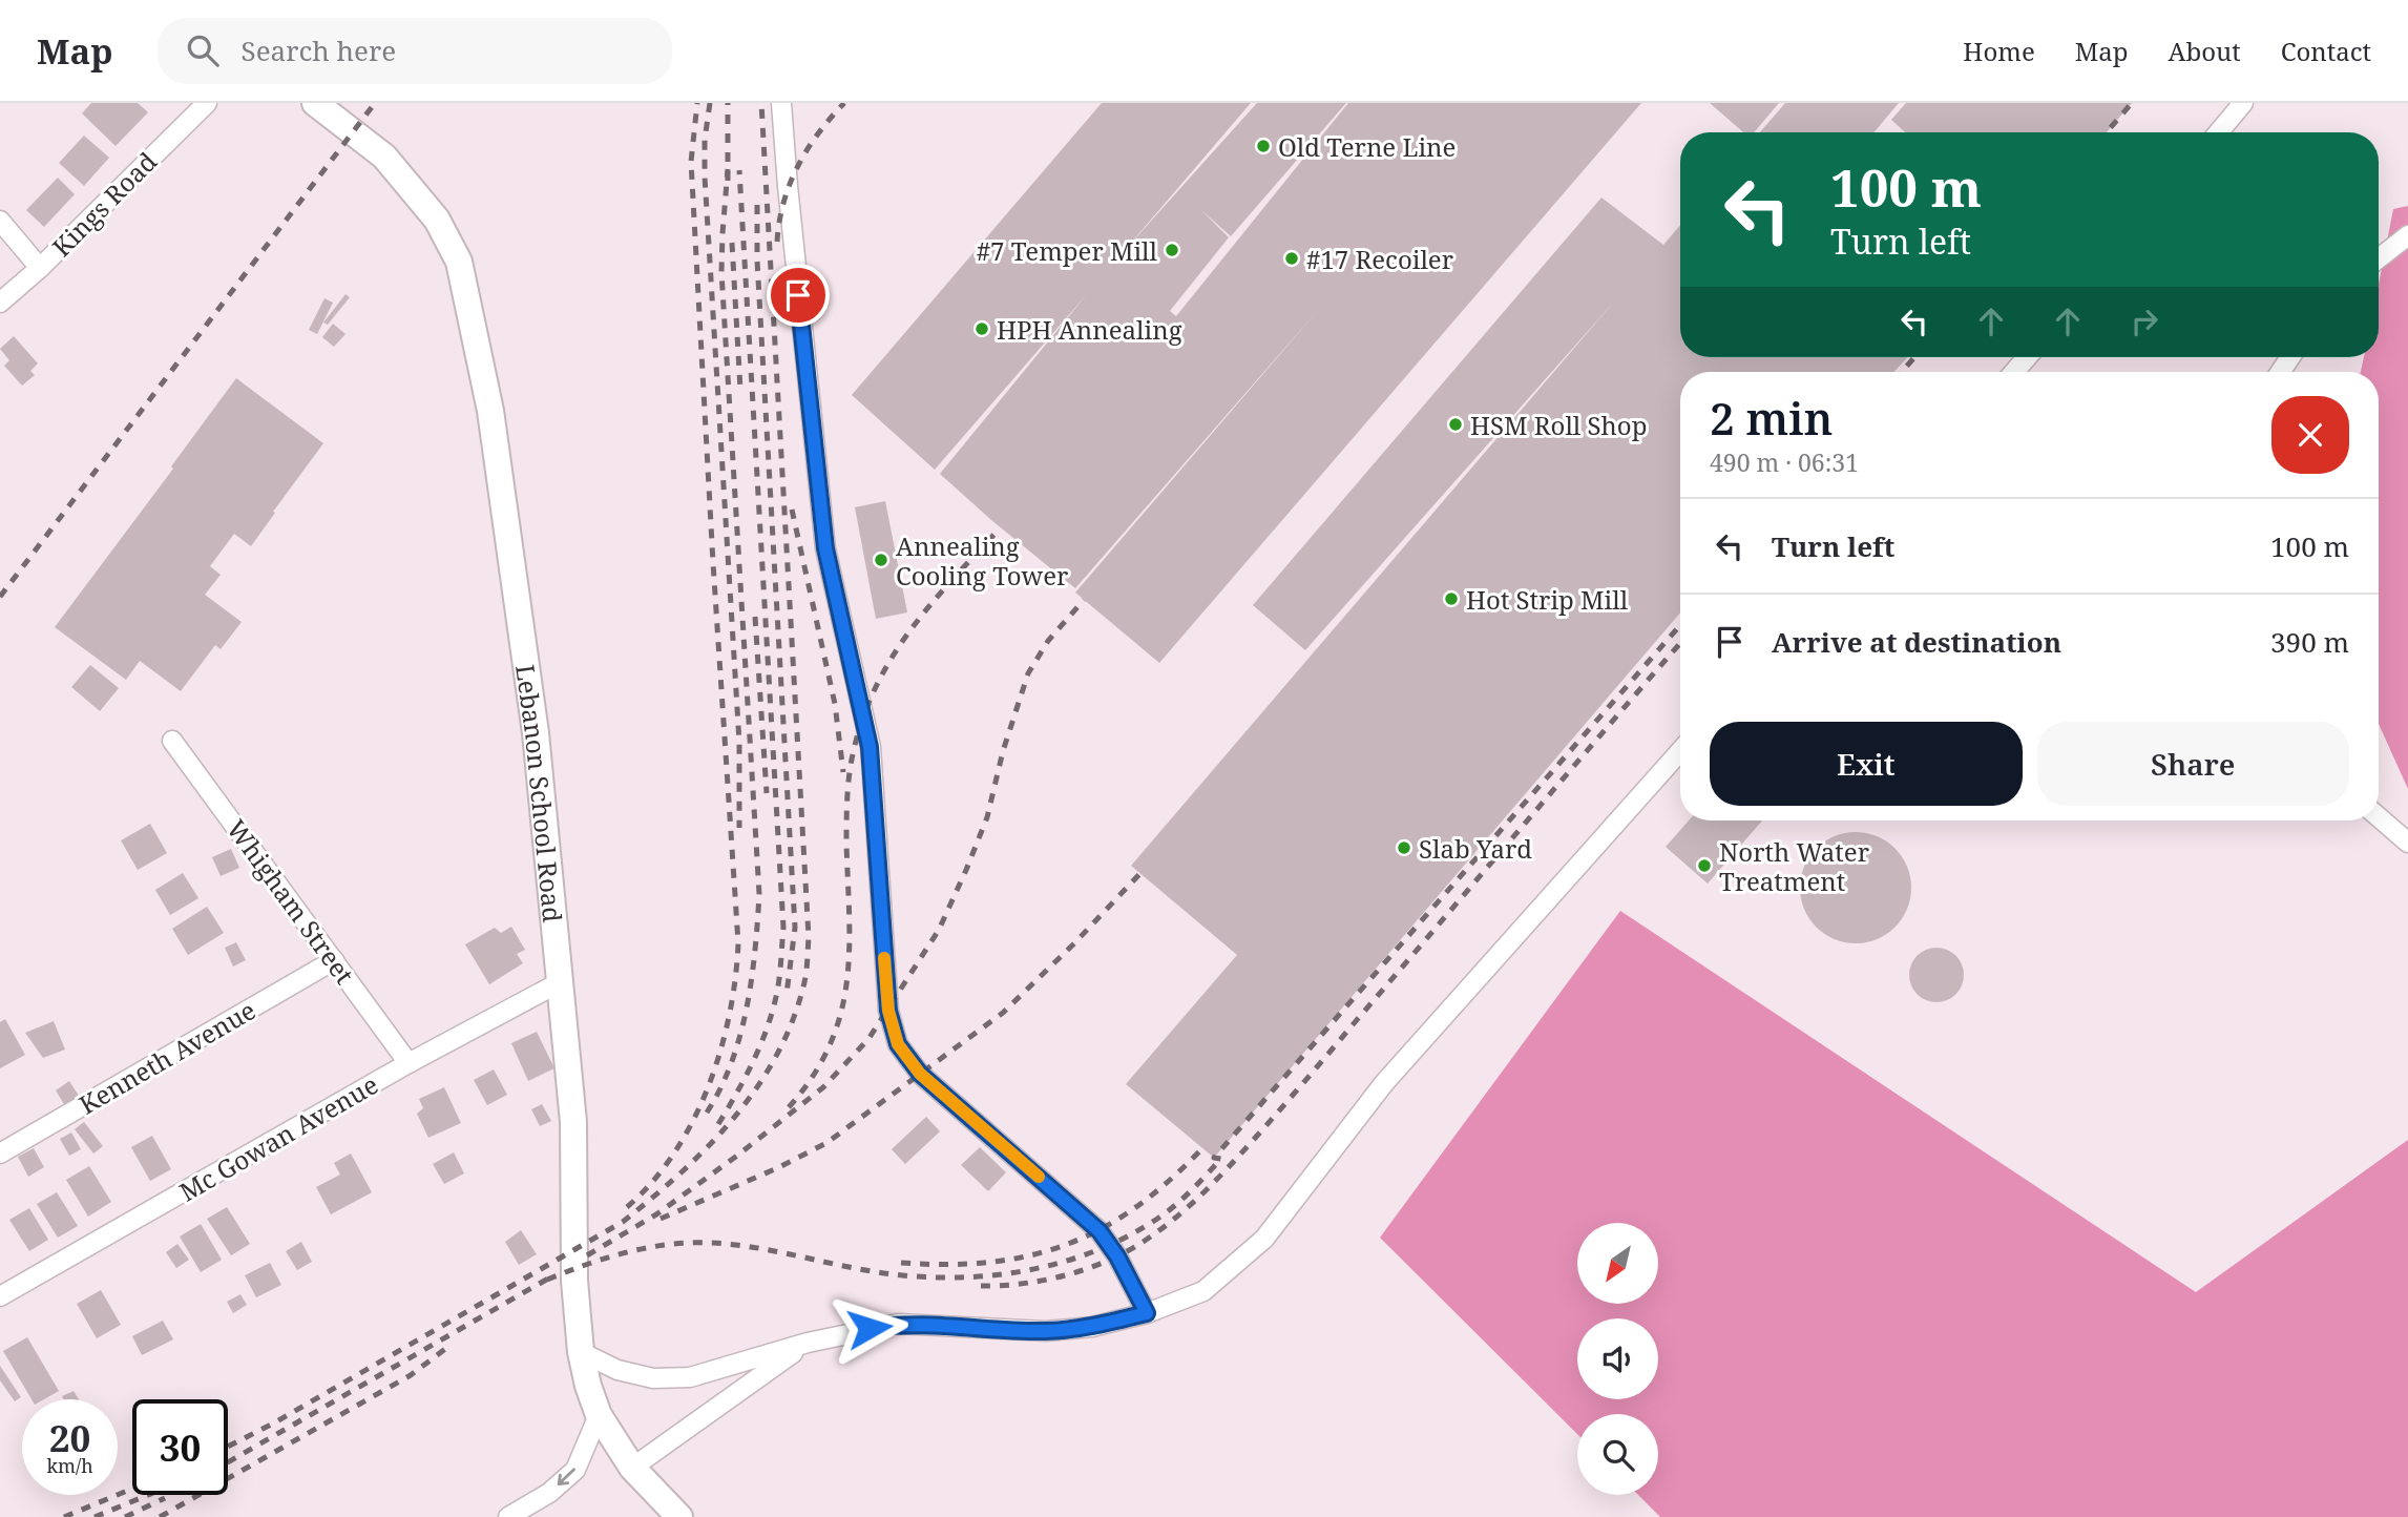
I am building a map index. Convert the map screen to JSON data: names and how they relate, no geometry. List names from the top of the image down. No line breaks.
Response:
{"streets":{"street":["Kings Road","Lebanon School Road","Whigham Street","Kenneth Avenue","Mc Gowan Avenue"]},"crossings":[["Lebanon School Road","Mc Gowan Avenue"],["Whigham Street","Kenneth Avenue"],["Whigham Street","Mc Gowan Avenue"]],"places":["Old Terne Line","#7 Temper Mill","#17 Recoiler","HPH Annealing","HSM Roll Shop","Annealing Cooling Tower","Hot Strip Mill","Slab Yard","North Water Treatment"],"north":"bottom left","page":{"header":"Map","search":"Search here","nav":["Home","Map","About","Contact"],"turn":["100 m","Turn left"],"heading":["2 min","490 m · 06:31"],"list":[{"name":"Turn left","value":"100 m"},{"name":"Arrive at destination","value":"390 m"}],"buttons":["Exit","Share"],"speed":"20 km/h","limit":"30"}}
